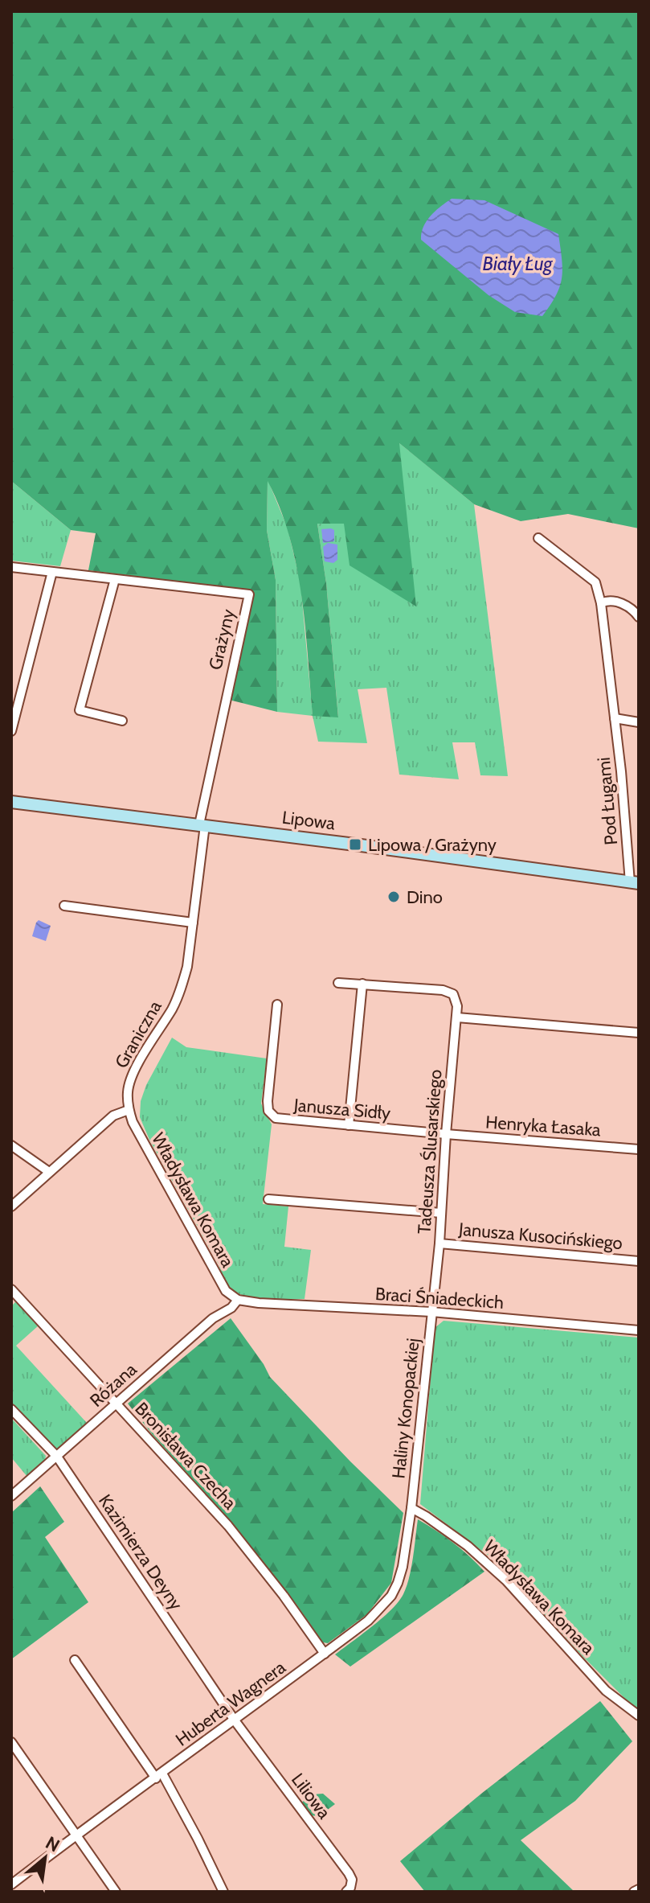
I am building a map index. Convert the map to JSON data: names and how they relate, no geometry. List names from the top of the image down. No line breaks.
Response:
{"streets":{"main road":["Lipowa"],"street":["Grażyny","Pod Ługami","Graniczna","Janusza Sidły","Henryka Łasaka","Tadeusza Ślusarskiego","Władysława Komara","Janusza Kusocińskiego","Braci Śniadeckich","Różana","Haliny Konopackiej","Bronisława Czecha","Kazimierza Deyny","Huberta Wagnera","Liliowa"]},"crossings":[["Grażyny","Lipowa"],["Grażyny","Graniczna"],["Pod Ługami","Lipowa"],["Lipowa","Graniczna"],["Graniczna","Władysława Komara"],["Janusza Sidły","Henryka Łasaka"],["Janusza Sidły","Tadeusza Ślusarskiego"],["Henryka Łasaka","Tadeusza Ślusarskiego"],["Tadeusza Ślusarskiego","Janusza Kusocińskiego"],["Tadeusza Ślusarskiego","Braci Śniadeckich"],["Tadeusza Ślusarskiego","Haliny Konopackiej"],["Władysława Komara","Braci Śniadeckich"],["Władysława Komara","Różana"],["Władysława Komara","Haliny Konopackiej"],["Władysława Komara","Huberta Wagnera"],["Braci Śniadeckich","Różana"],["Braci Śniadeckich","Haliny Konopackiej"],["Różana","Bronisława Czecha"],["Różana","Kazimierza Deyny"],["Haliny Konopackiej","Huberta Wagnera"],["Bronisława Czecha","Huberta Wagnera"],["Kazimierza Deyny","Huberta Wagnera"],["Kazimierza Deyny","Liliowa"],["Huberta Wagnera","Liliowa"]],"water":["Biały Ług"],"places":{"transit":["Lipowa / Grażyny"],"other":["Dino"]},"north":"top right"}
